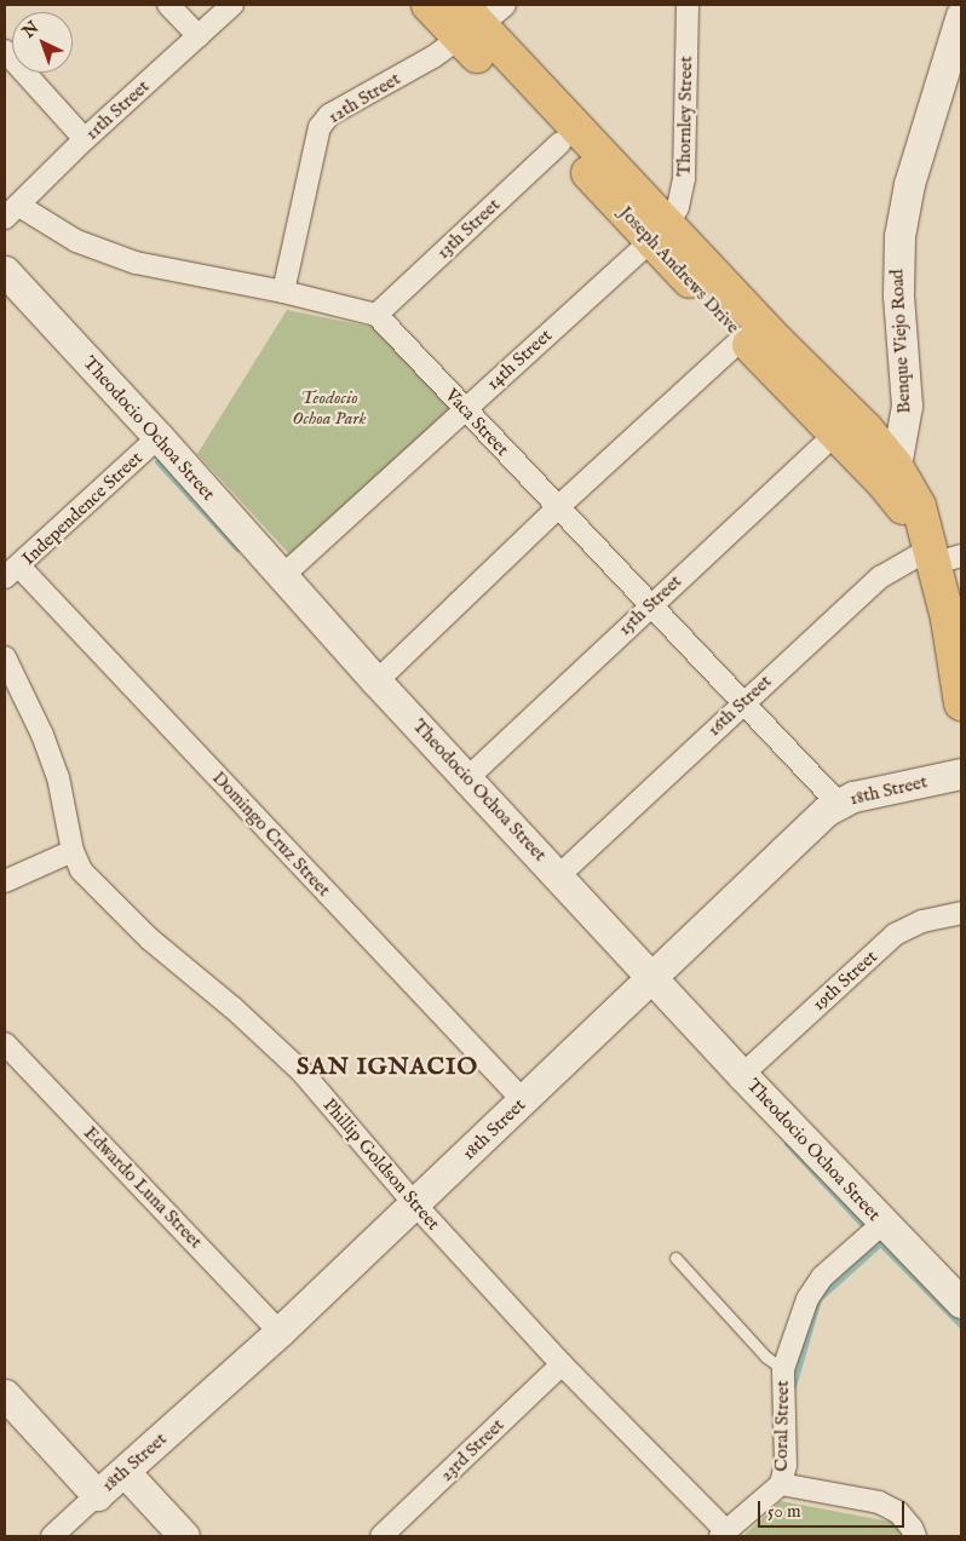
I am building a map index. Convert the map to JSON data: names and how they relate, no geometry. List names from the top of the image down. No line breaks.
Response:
{"streets":{"highway":["Joseph Andrews Drive"],"street":["12th Street","11th Street","Thornley Street","13th Street","Benque Viejo Road","14th Street","Vaca Street","Theodocio Ochoa Street","Independence Street","15th Street","16th Street","18th Street","Domingo Cruz Street","19th Street","Phillip Goldson Street","Edwardo Luna Street","Coral Street","23rd Street"]},"crossings":[["12th Street","Joseph Andrews Drive"],["Thornley Street","Joseph Andrews Drive"],["Thornley Street","14th Street"],["13th Street","Joseph Andrews Drive"],["13th Street","Vaca Street"],["Joseph Andrews Drive","Benque Viejo Road"],["Joseph Andrews Drive","14th Street"],["Joseph Andrews Drive","15th Street"],["Joseph Andrews Drive","16th Street"],["14th Street","Vaca Street"],["14th Street","Theodocio Ochoa Street"],["Vaca Street","15th Street"],["Vaca Street","16th Street"],["Vaca Street","18th Street"],["Theodocio Ochoa Street","Independence Street"],["Theodocio Ochoa Street","15th Street"],["Theodocio Ochoa Street","16th Street"],["Theodocio Ochoa Street","18th Street"],["Theodocio Ochoa Street","19th Street"],["Theodocio Ochoa Street","Coral Street"],["Independence Street","Domingo Cruz Street"],["18th Street","Domingo Cruz Street"],["18th Street","Phillip Goldson Street"],["18th Street","Edwardo Luna Street"],["Phillip Goldson Street","Coral Street"],["Phillip Goldson Street","23rd Street"]],"districts":["SAN IGNACIO"],"parks":["Teodocio Ochoa Park"],"scale_bar":"50 m","north":"top left"}
